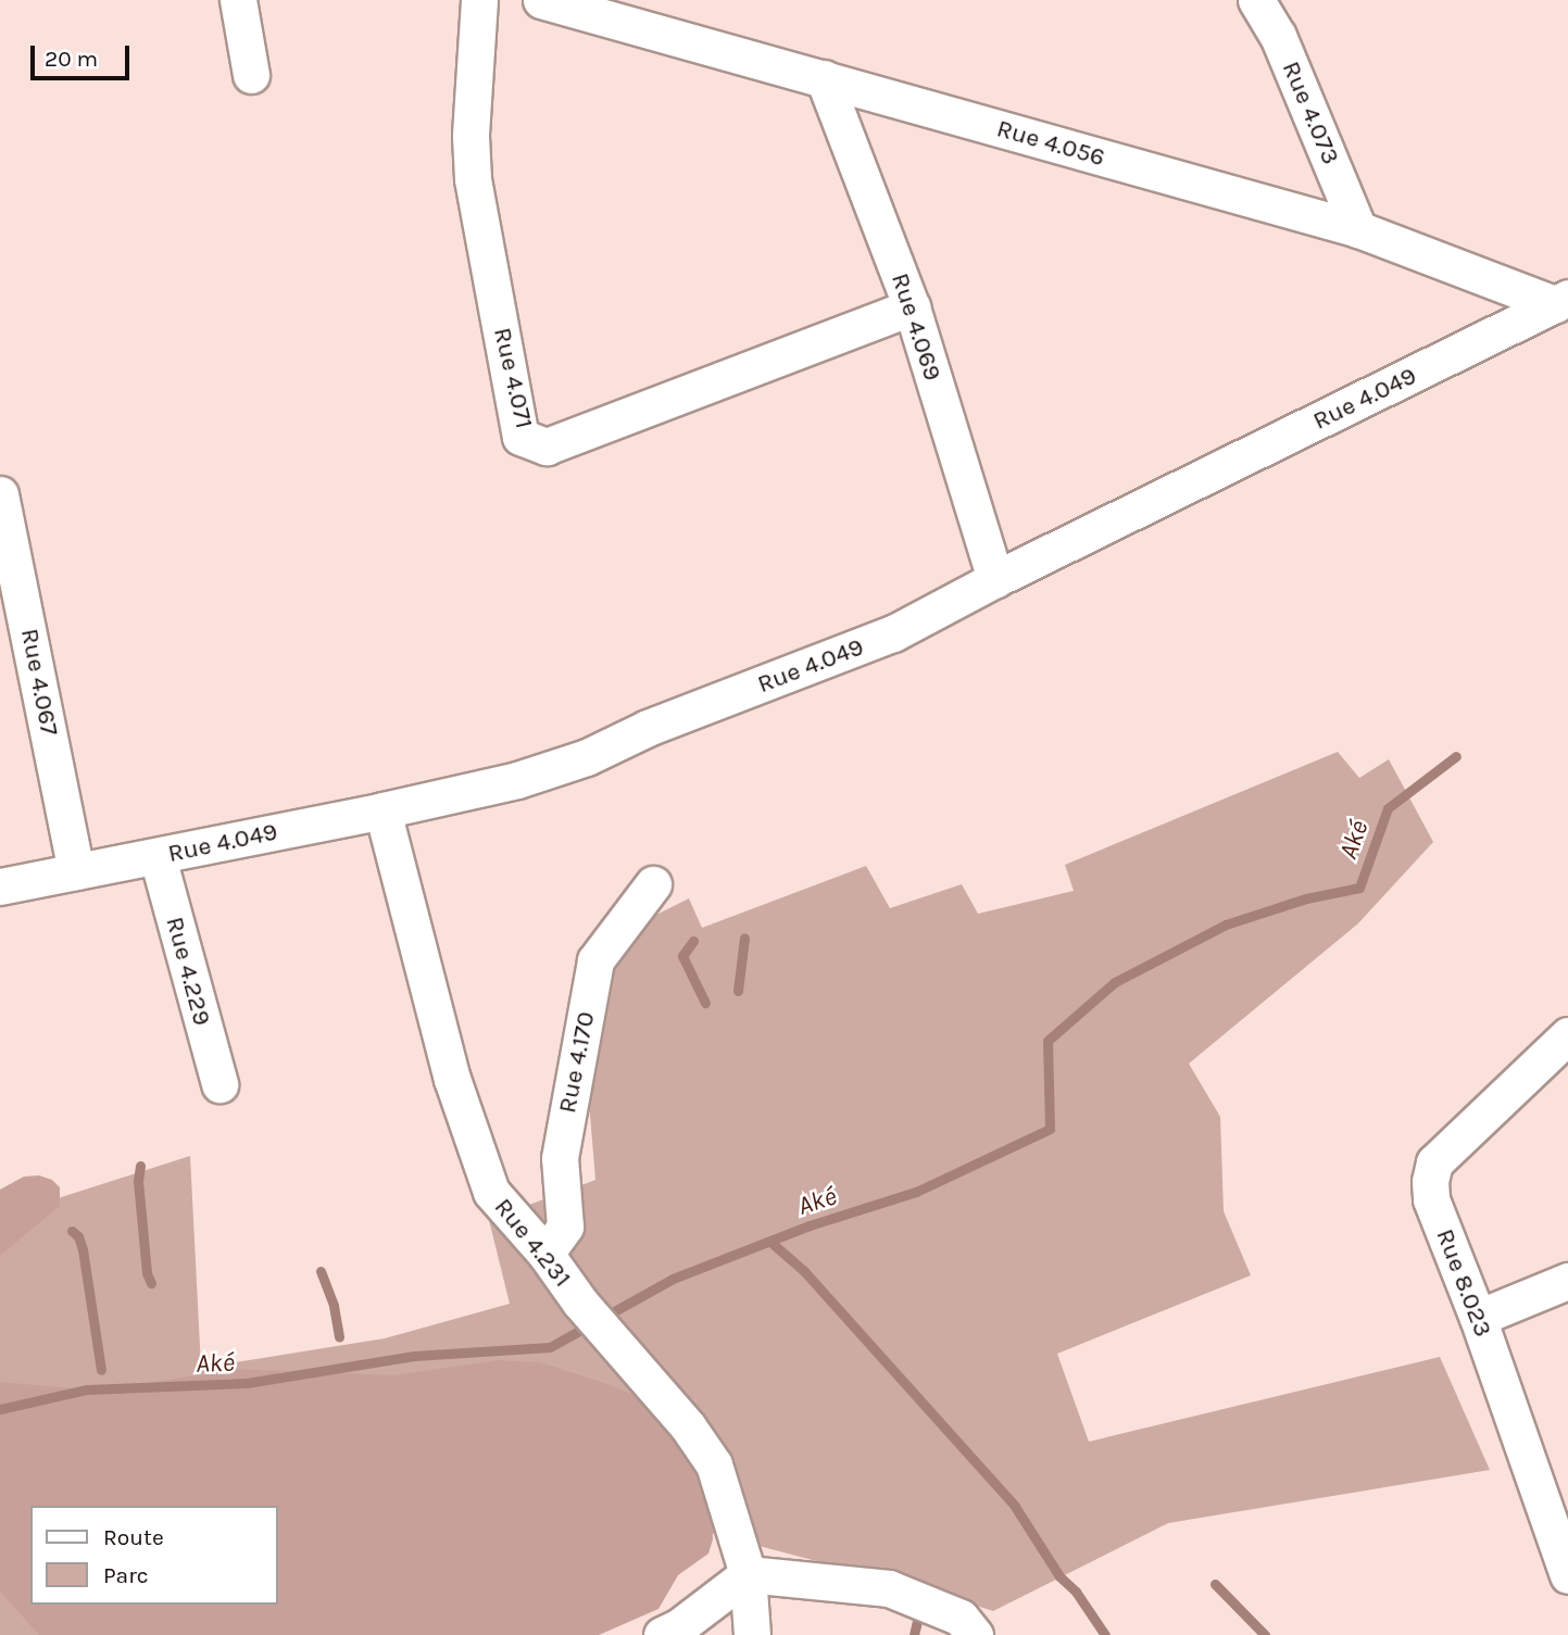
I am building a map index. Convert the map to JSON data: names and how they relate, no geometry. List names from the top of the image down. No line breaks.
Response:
{"streets":{"street":["Rue 4.073","Rue 4.056","Rue 4.069","Rue 4.071","Rue 4.049","Rue 4.067","Rue 4.229","Rue 4.170","Rue 4.231","Rue 8.023"]},"crossings":[["Rue 4.073","Rue 4.056"],["Rue 4.056","Rue 4.069"],["Rue 4.056","Rue 4.049"],["Rue 4.069","Rue 4.071"],["Rue 4.069","Rue 4.049"],["Rue 4.049","Rue 4.067"],["Rue 4.049","Rue 4.229"],["Rue 4.049","Rue 4.231"],["Rue 4.170","Rue 4.231"]],"water":["Aké"],"legend":["Route","Parc"],"scale_bar":"20 m"}
